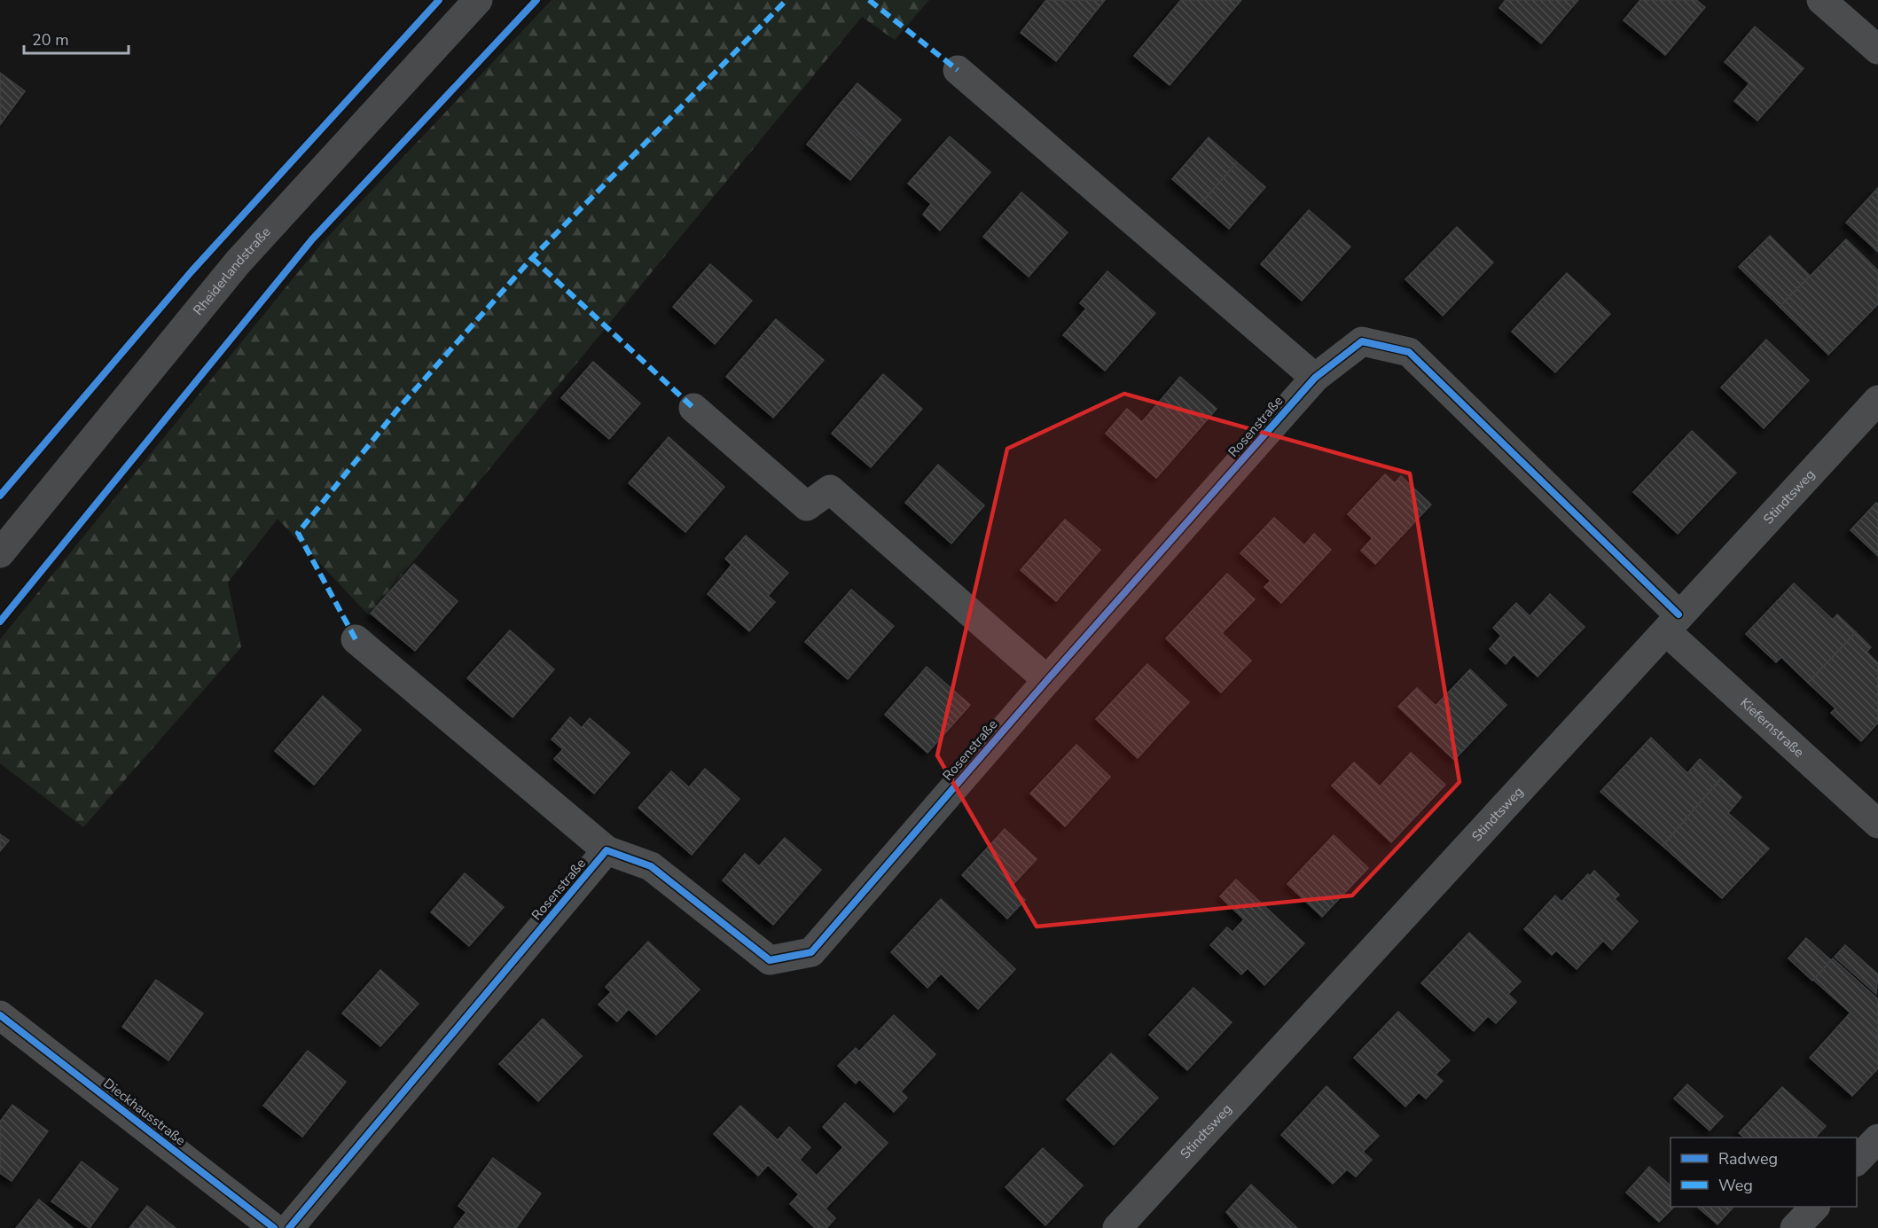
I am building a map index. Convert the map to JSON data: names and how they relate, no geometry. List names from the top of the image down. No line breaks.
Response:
{"streets":{"main road":["Rheiderlandstraße"],"street":["Rosenstraße","Stindtsweg","Kiefernstraße","Dieckhausstraße"]},"crossings":[["Rosenstraße","Stindtsweg"],["Rosenstraße","Kiefernstraße"],["Stindtsweg","Kiefernstraße"]],"legend":["Radweg","Weg"],"scale_bar":"20 m"}
